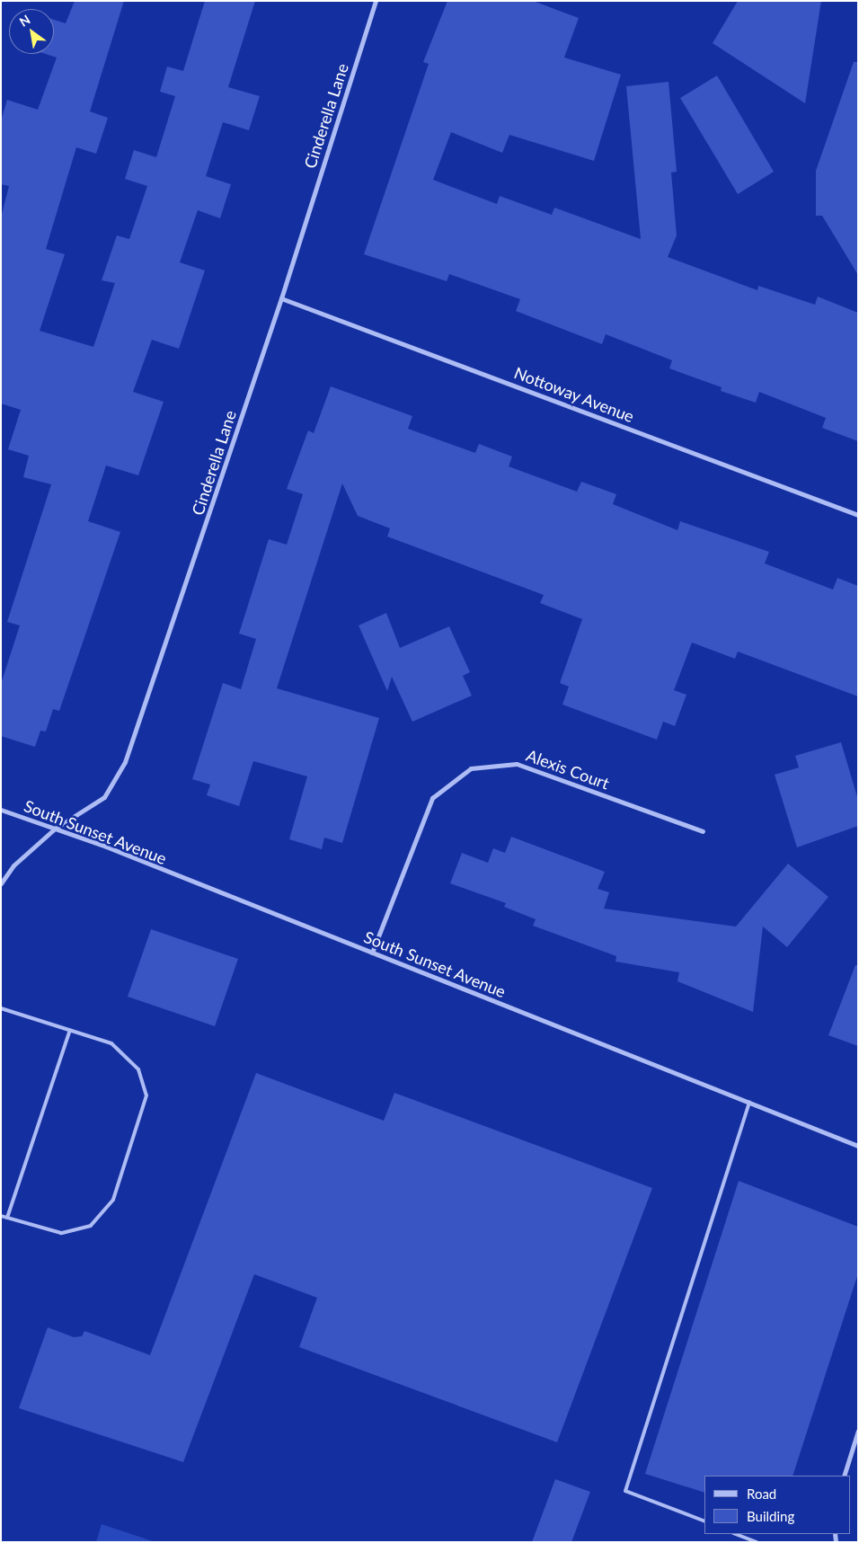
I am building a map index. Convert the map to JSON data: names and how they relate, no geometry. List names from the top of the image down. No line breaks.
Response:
{"streets":{"street":["Cinderella Lane","Nottoway Avenue","Alexis Court","South Sunset Avenue"]},"crossings":[["Cinderella Lane","Nottoway Avenue"],["Cinderella Lane","South Sunset Avenue"],["Alexis Court","South Sunset Avenue"]],"legend":["Road","Building"],"north":"top left"}
